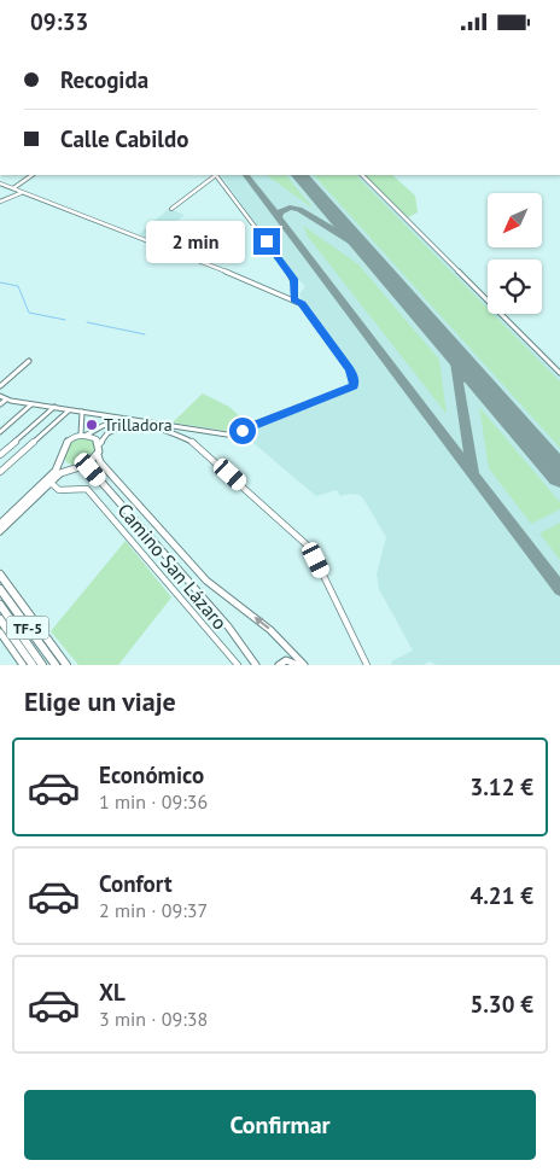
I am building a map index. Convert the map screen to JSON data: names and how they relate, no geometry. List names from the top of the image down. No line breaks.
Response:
{"streets":{"highway":["TF-5"],"street":["Camino San Lázaro"]},"places":["Trilladora"],"north":"bottom left","page":{"status":"09:33","banner":["Recogida","Calle Cabildo"],"bubble":"2 min","heading":"Elige un viaje","list":[{"name":"Económico","note":"1 min · 09:36","value":"3.12 €"},{"name":"Confort","note":"2 min · 09:37","value":"4.21 €"},{"name":"XL","note":"3 min · 09:38","value":"5.30 €"}],"buttons":"Confirmar"}}
